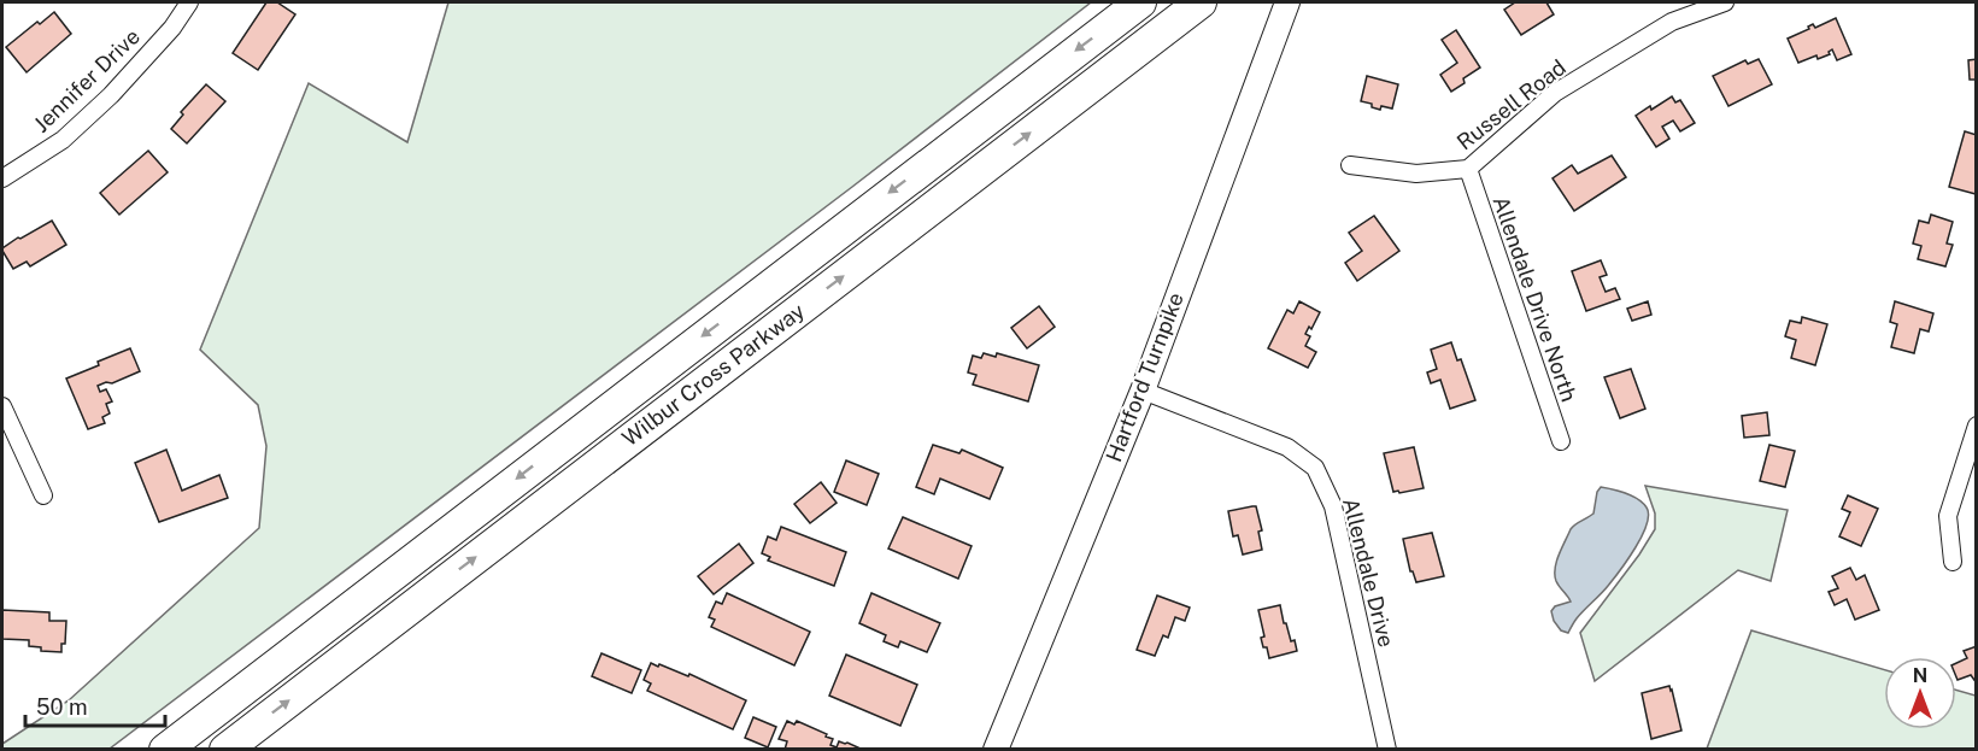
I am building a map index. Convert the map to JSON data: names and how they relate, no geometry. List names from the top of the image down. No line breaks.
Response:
{"streets":{"highway":["Wilbur Cross Parkway"],"main road":["Hartford Turnpike"],"street":["Jennifer Drive","Russell Road","Allendale Drive North","Allendale Drive"]},"crossings":[["Russell Road","Allendale Drive North"],["Hartford Turnpike","Allendale Drive"]],"scale_bar":"50 m","north":"top"}
